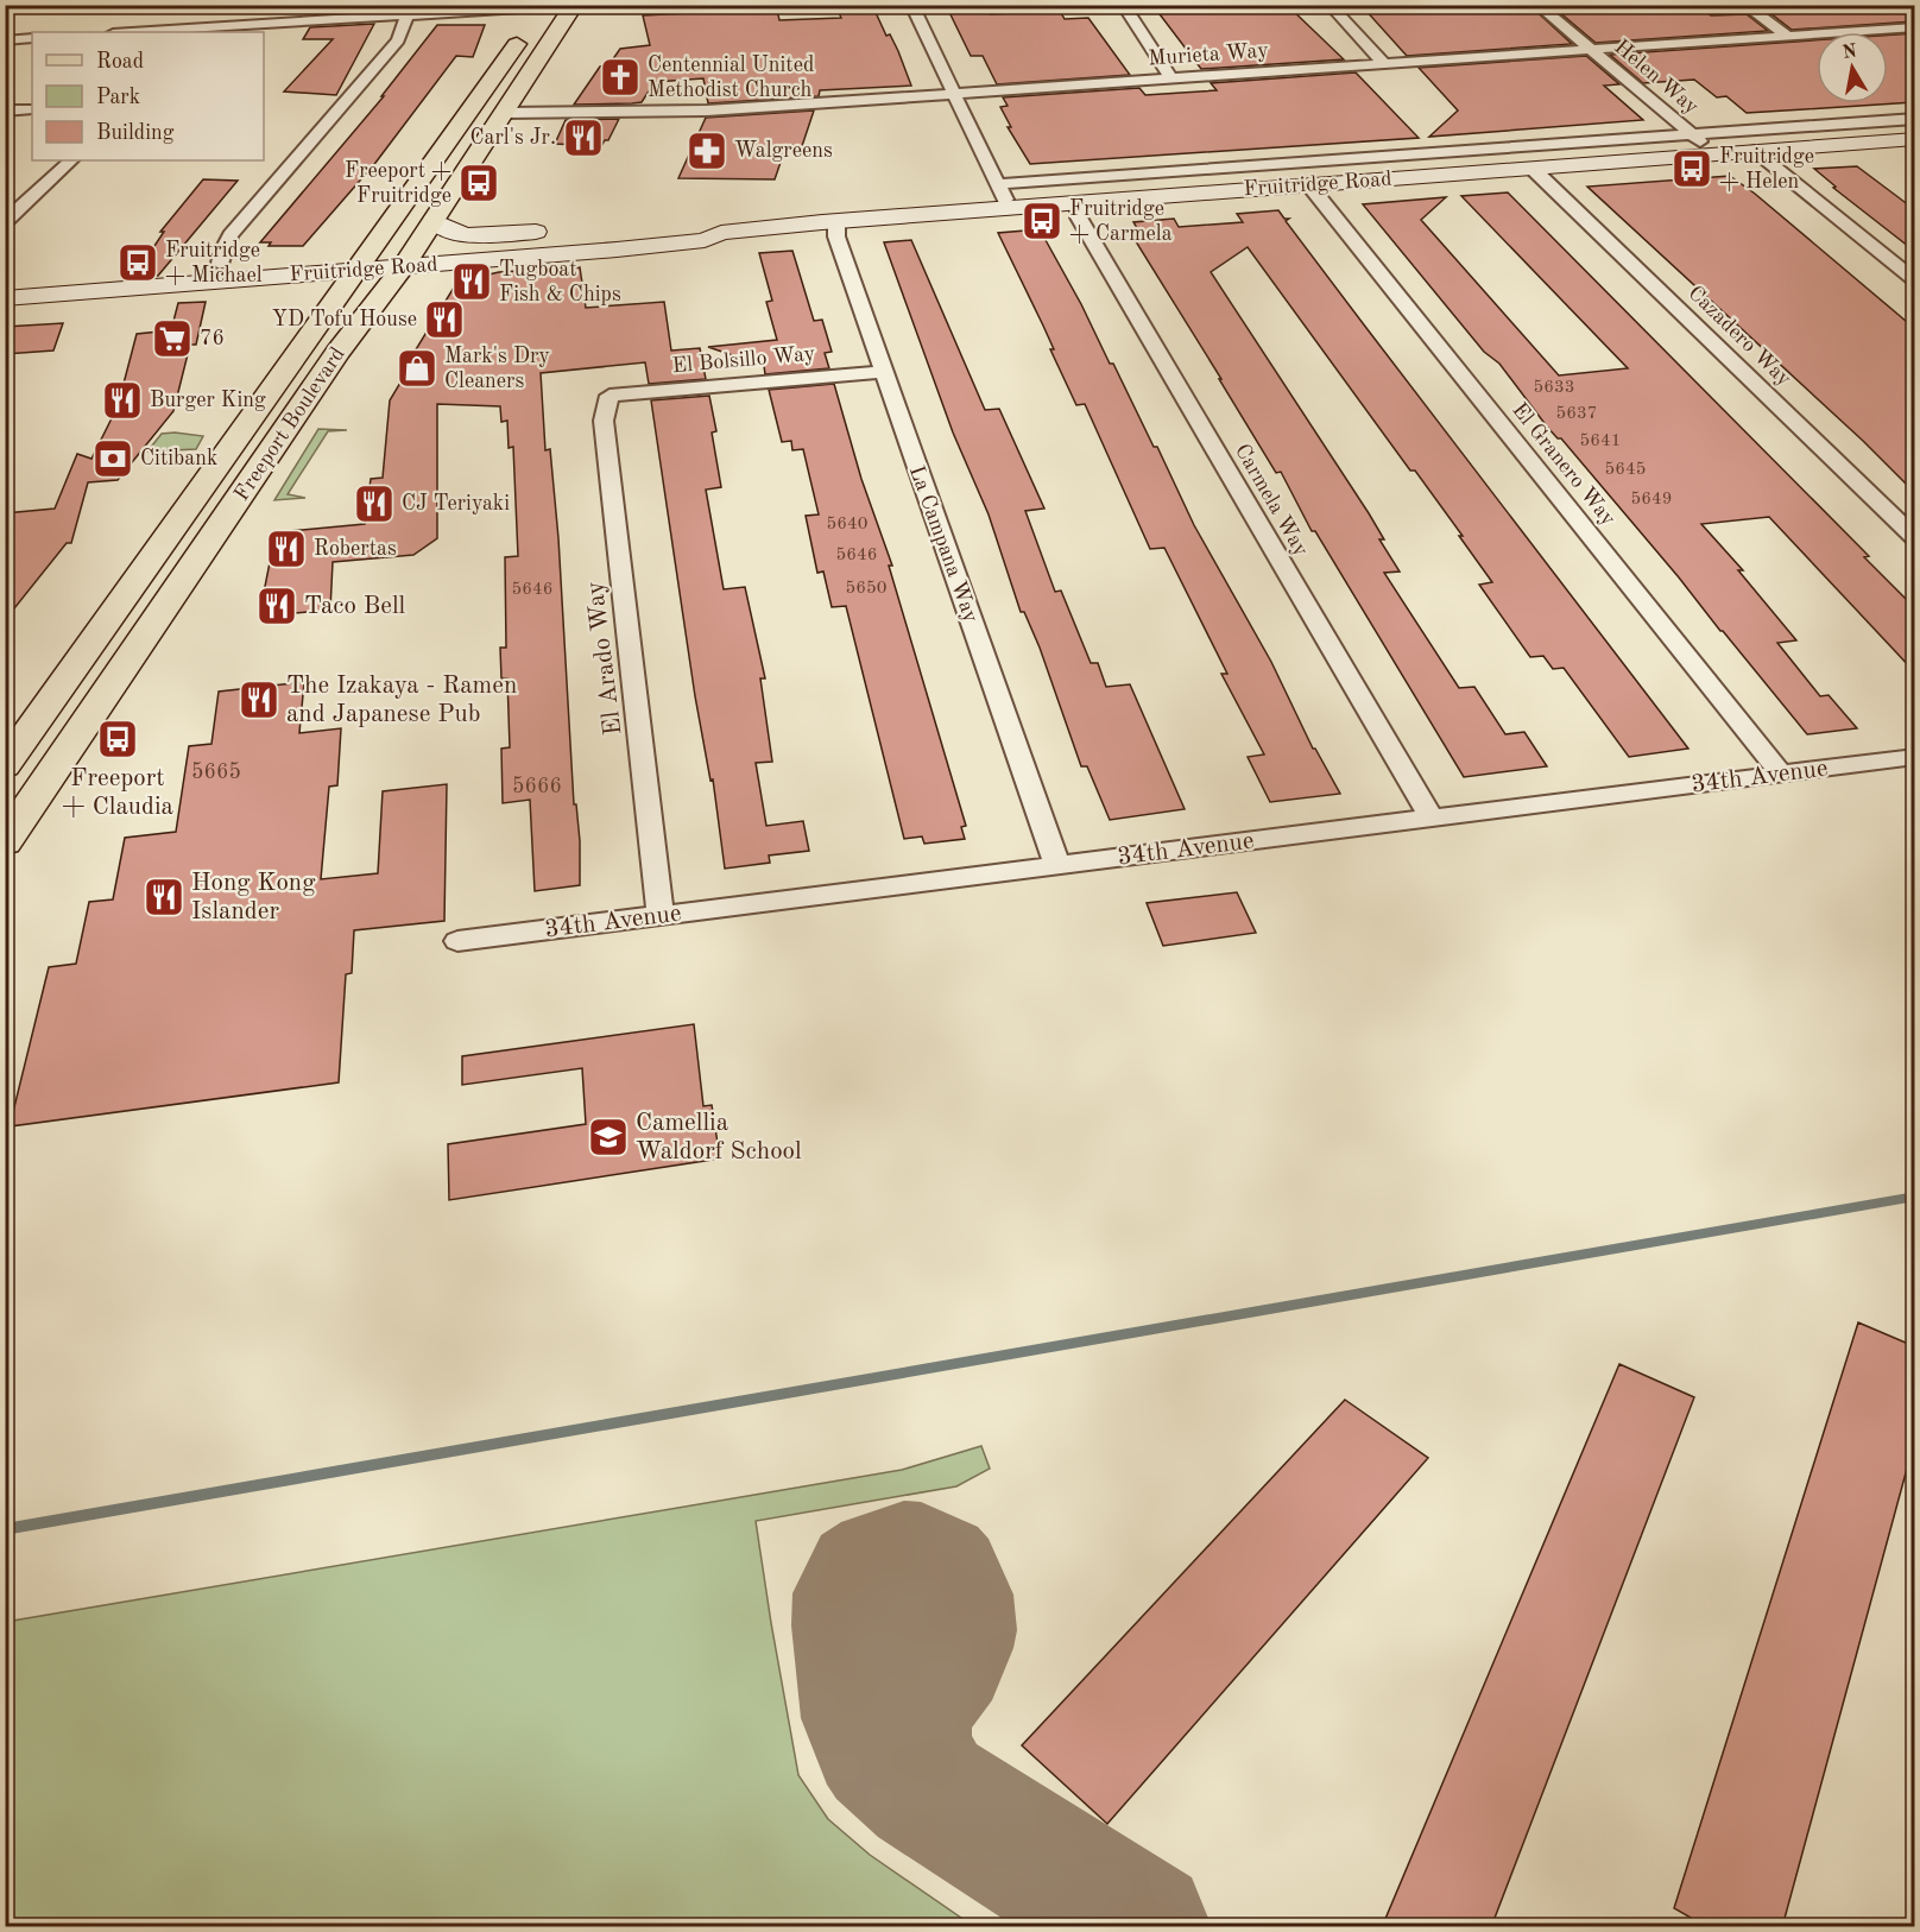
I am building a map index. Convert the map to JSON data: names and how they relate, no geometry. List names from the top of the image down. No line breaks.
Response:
{"streets":{"main road":["Fruitridge Road","Freeport Boulevard"],"street":["Murieta Way","Helen Way","Cazadero Way","El Bolsillo Way","El Granero Way","Carmela Way","La Campana Way","El Arado Way","34th Avenue"]},"crossings":[["Murieta Way","Helen Way"],["Murieta Way","Freeport Boulevard"],["Helen Way","Fruitridge Road"],["Fruitridge Road","Cazadero Way"],["Fruitridge Road","Freeport Boulevard"],["Fruitridge Road","El Granero Way"],["Fruitridge Road","Carmela Way"],["Fruitridge Road","La Campana Way"],["El Bolsillo Way","La Campana Way"],["El Bolsillo Way","El Arado Way"],["El Granero Way","34th Avenue"],["Carmela Way","34th Avenue"],["La Campana Way","34th Avenue"],["El Arado Way","34th Avenue"]],"places":{"church":["Centennial United Methodist Church"],"restaurant":["Carl's Jr.","Tugboat Fish & Chips","YD Tofu House","Burger King","CJ Teriyaki","Robertas","Taco Bell","The Izakaya - Ramen and Japanese Pub","Hong Kong Islander"],"pharmacy":["Walgreens"],"bus stop":["Fruitridge + Helen","Freeport + Fruitridge","Fruitridge + Carmela","Fruitridge + Michael","Freeport + Claudia"],"supermarket":["76"],"shop":["Mark's Dry Cleaners"],"bank":["Citibank"],"school or university":["Camellia Waldorf School"]},"house_numbers":["5633","5637","5641","5645","5649","5640","5646","5650","5646","5665","5666"],"legend":["Road","Park","Building"],"north":"top"}
